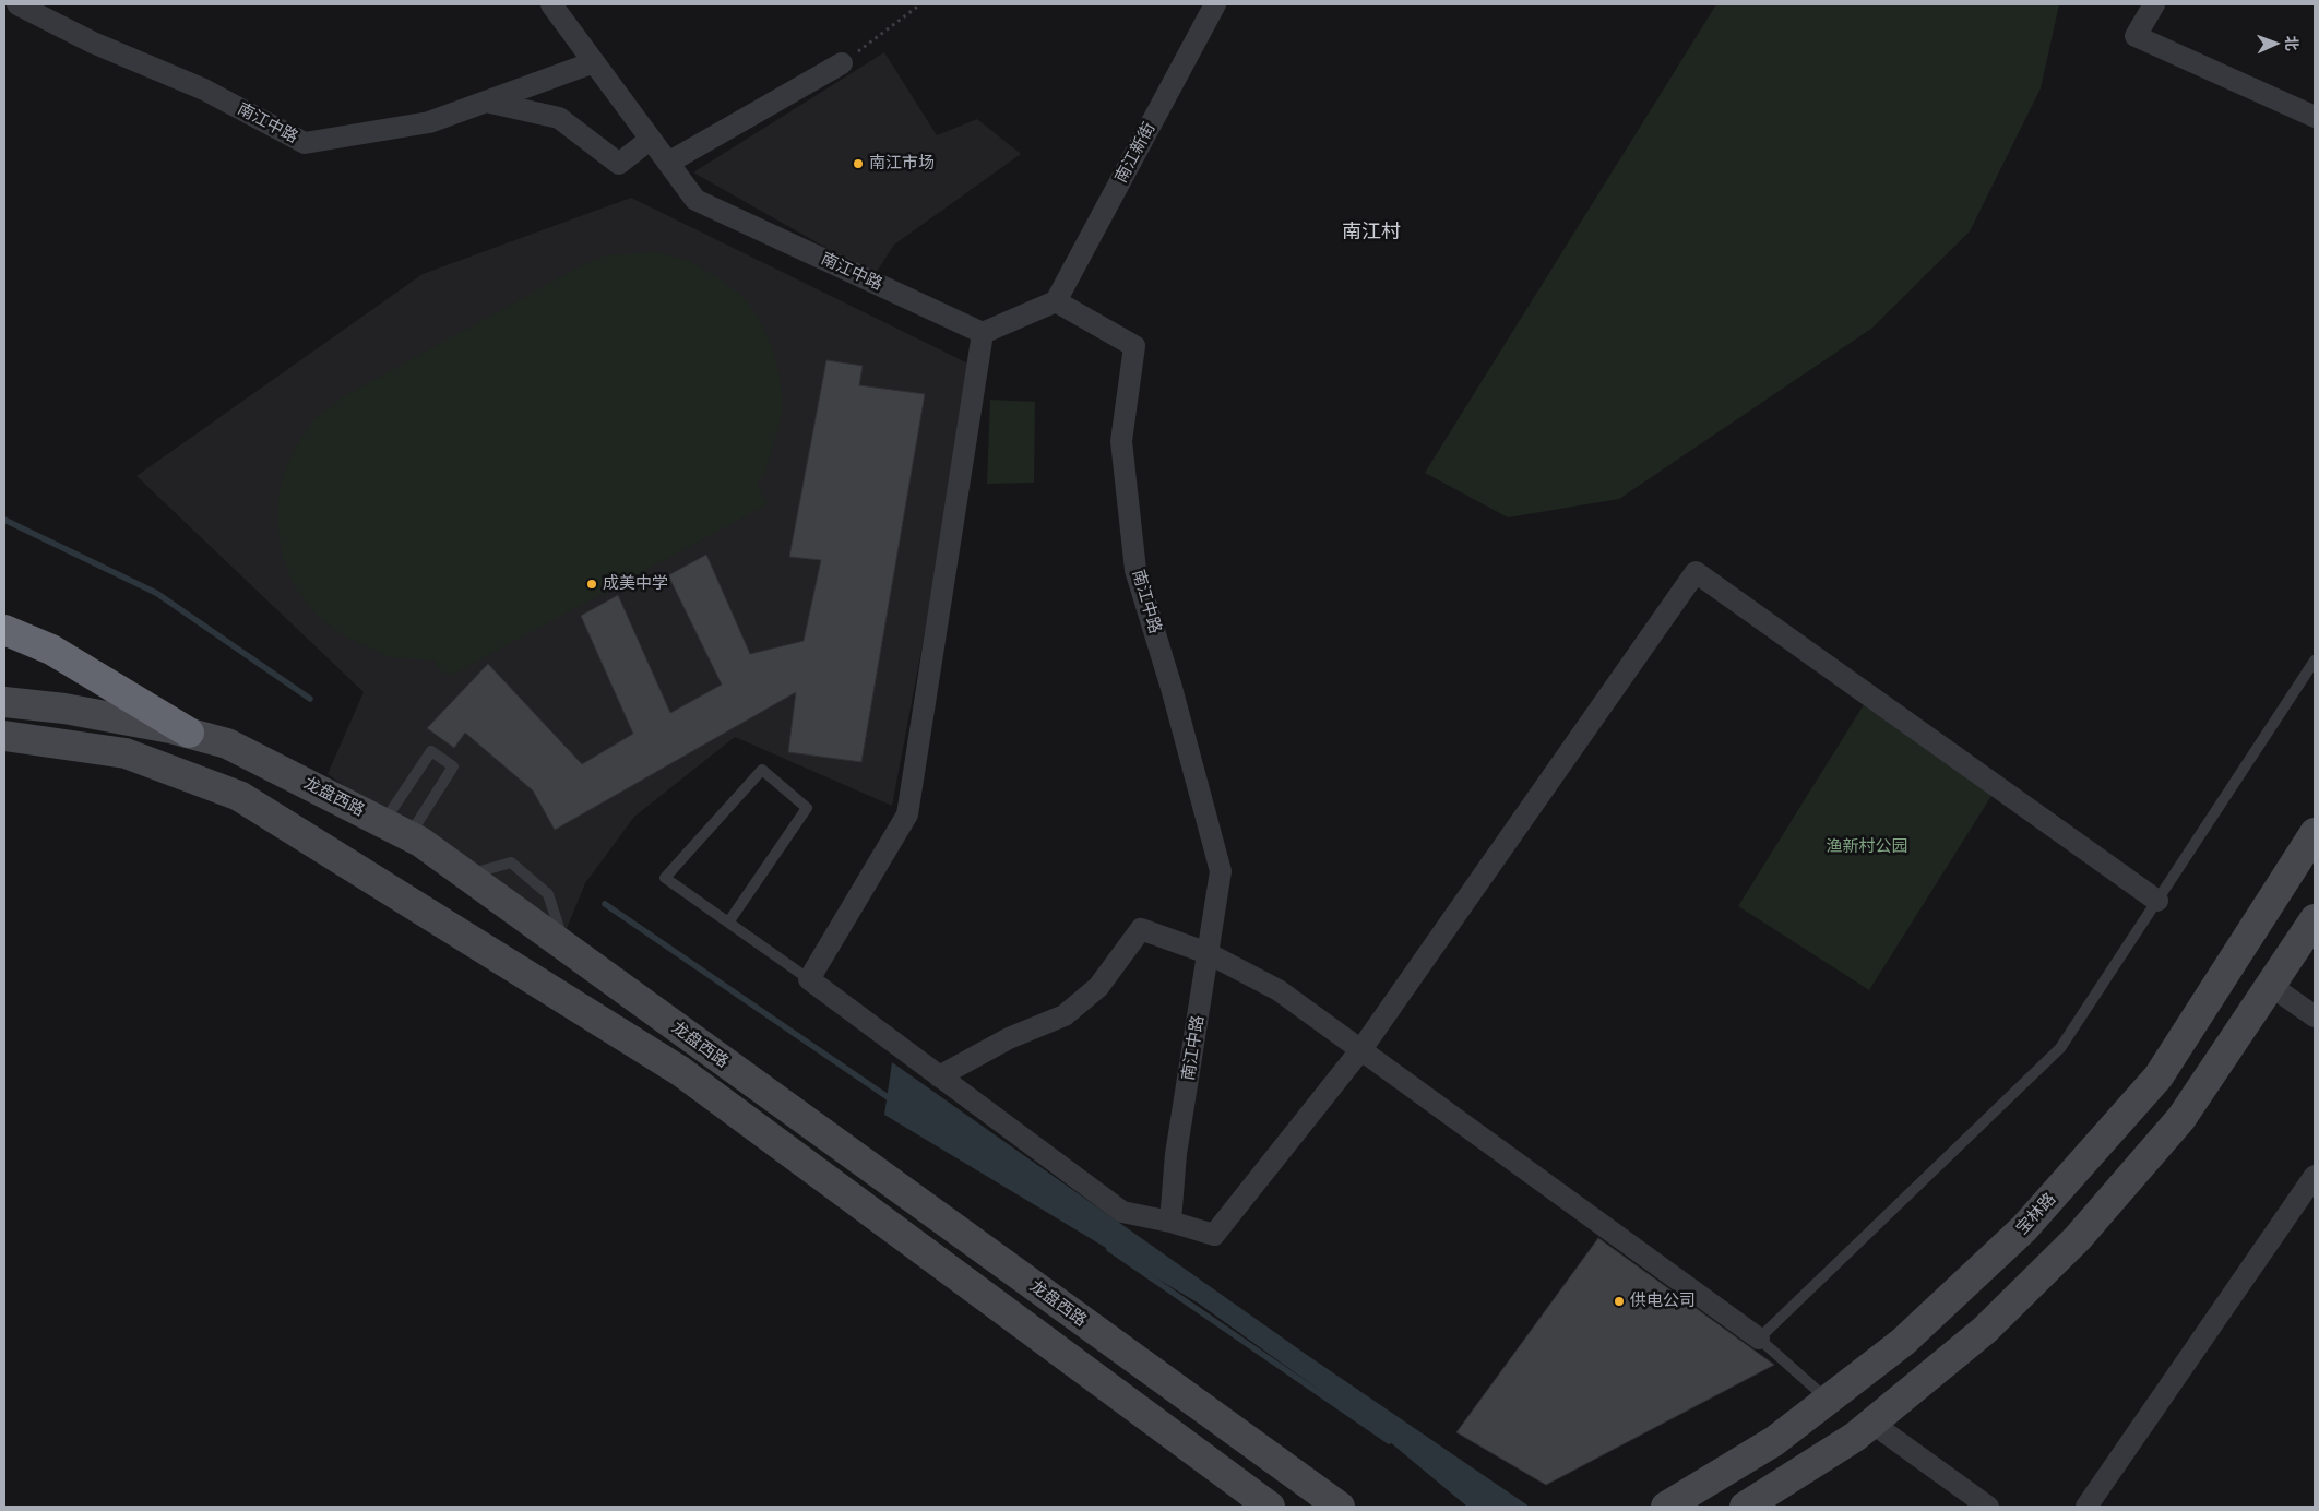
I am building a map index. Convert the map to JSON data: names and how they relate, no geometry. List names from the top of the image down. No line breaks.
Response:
{"streets":{"street":["南江中路","南江新街","龙盘西路","宝林路"]},"crossings":[["南江中路","南江新街"]],"districts":["南江村"],"parks":["渔新村公园"],"places":["南江市场","成美中学","供电公司"],"north":"right"}
